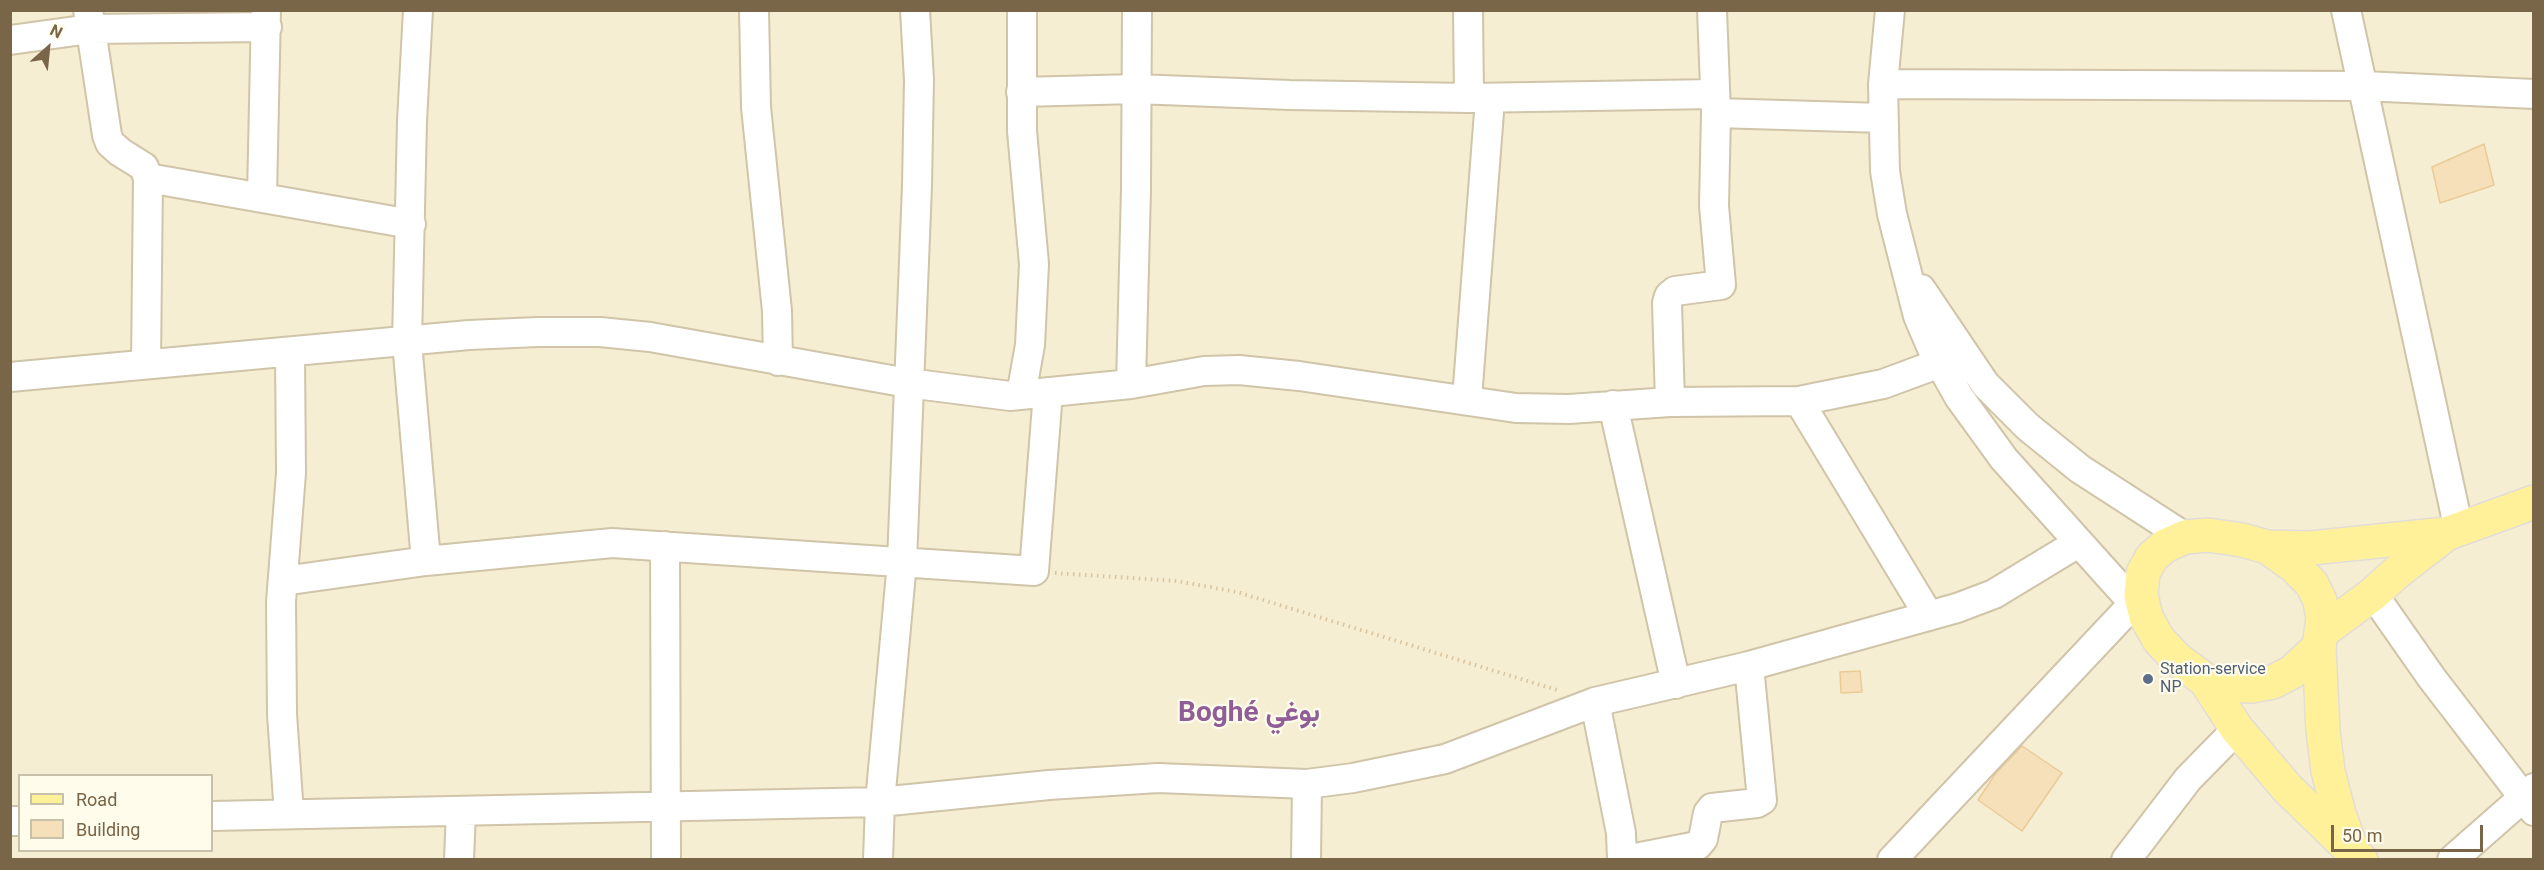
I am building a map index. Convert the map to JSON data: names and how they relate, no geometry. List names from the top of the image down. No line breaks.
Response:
{"districts":["Boghé بوغي"],"places":["Station-service NP"],"legend":["Road","Building"],"scale_bar":"50 m","north":"top right"}
